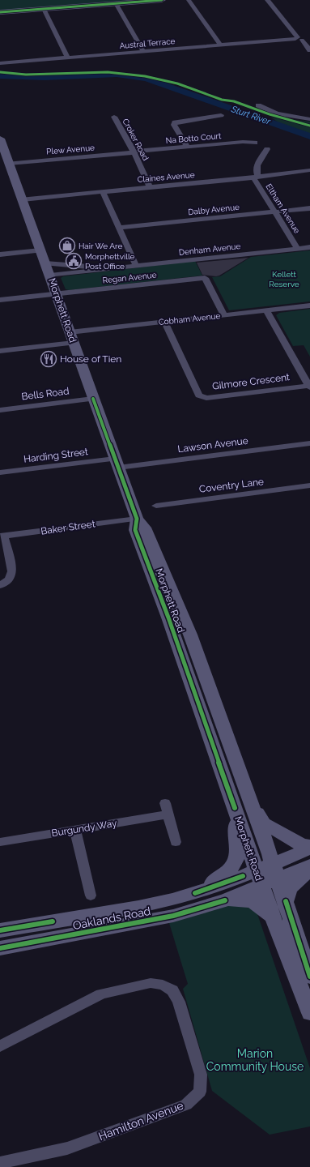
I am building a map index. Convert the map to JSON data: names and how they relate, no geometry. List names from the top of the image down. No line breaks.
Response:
{"streets":{"main road":["Morphett Road","Oaklands Road"],"street":["Austral Terrace","Na Botto Court","Croker Road","Plew Avenue","Claines Avenue","Eltham Avenue","Dalby Avenue","Denham Avenue","Regan Avenue","Cobham Avenue","Gilmore Crescent","Bells Road","Lawson Avenue","Harding Street","Coventry Lane","Baker Street","Burgundy Way","Hamilton Avenue"]},"crossings":[["Na Botto Court","Croker Road"],["Na Botto Court","Plew Avenue"],["Croker Road","Plew Avenue"],["Croker Road","Claines Avenue"],["Plew Avenue","Morphett Road"],["Claines Avenue","Eltham Avenue"],["Claines Avenue","Morphett Road"],["Eltham Avenue","Dalby Avenue"],["Eltham Avenue","Denham Avenue"],["Denham Avenue","Morphett Road"],["Regan Avenue","Morphett Road"],["Regan Avenue","Cobham Avenue"],["Morphett Road","Cobham Avenue"],["Morphett Road","Bells Road"],["Morphett Road","Lawson Avenue"],["Morphett Road","Harding Street"],["Morphett Road","Baker Street"],["Morphett Road","Oaklands Road"],["Cobham Avenue","Gilmore Crescent"],["Lawson Avenue","Harding Street"]],"water":["Sturt River"],"parks":["Kellett Reserve","Marion Community House"],"places":{"shop":["Hair We Are"],"public building":["Morphettville Post Office"],"restaurant":["House of Tien"]}}
